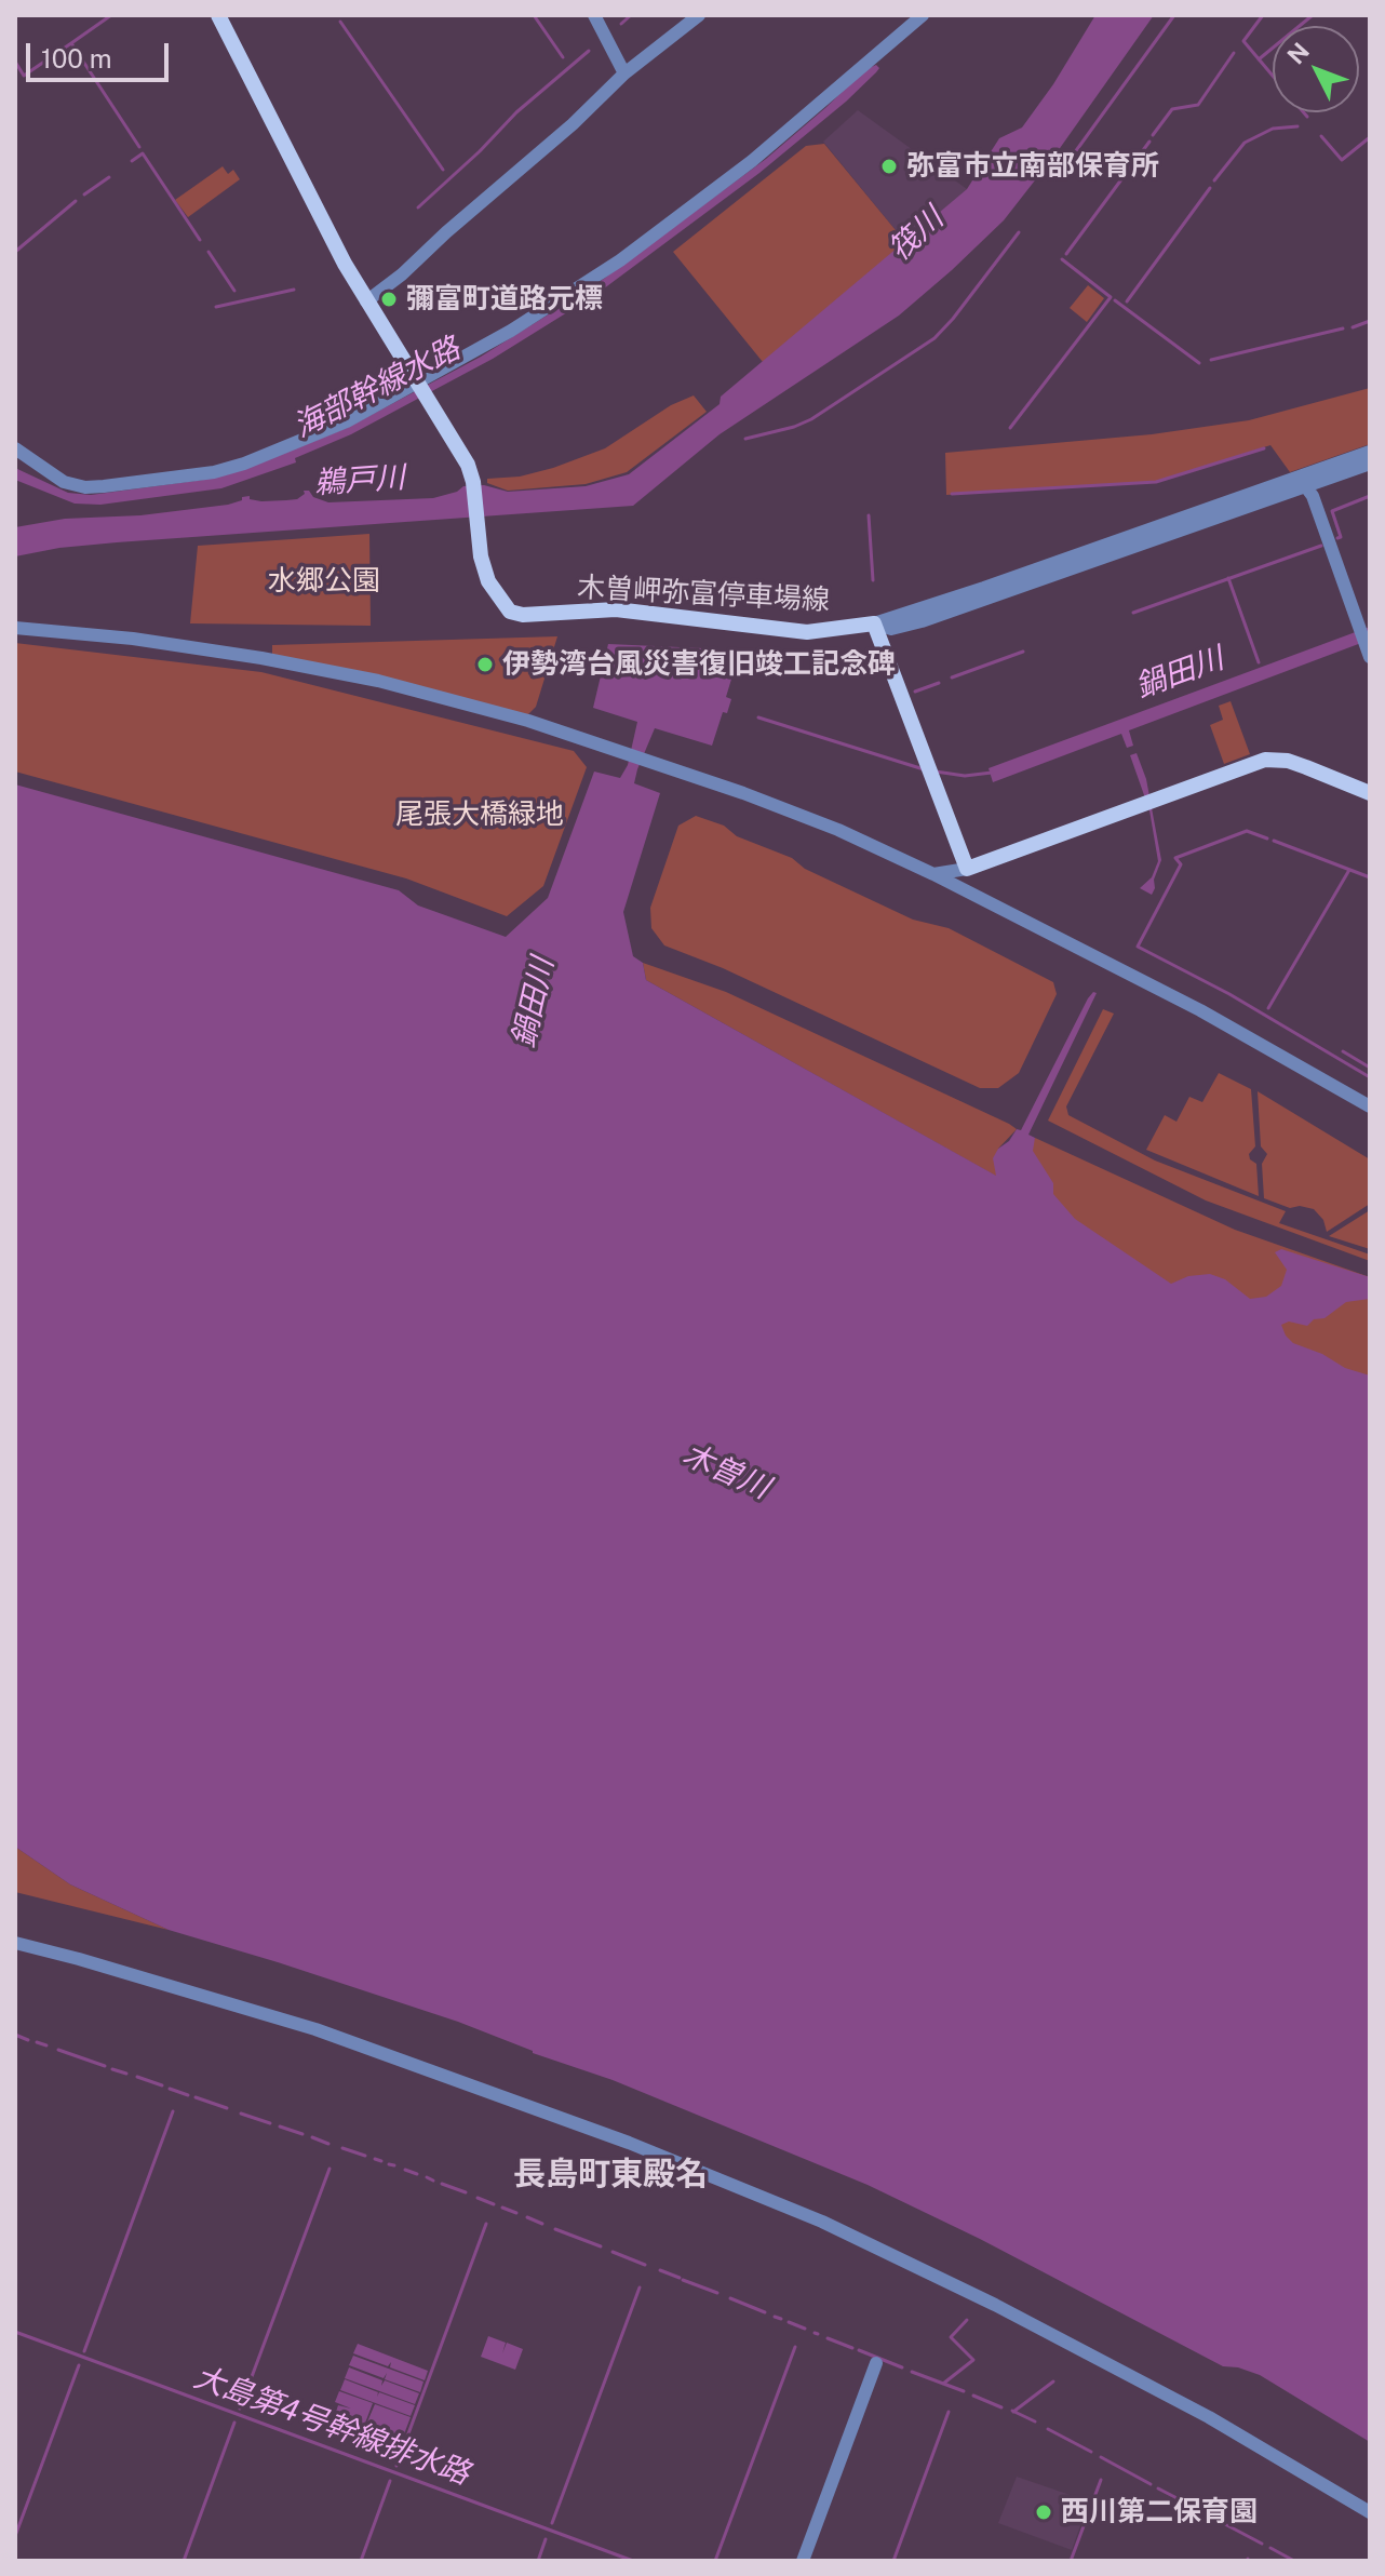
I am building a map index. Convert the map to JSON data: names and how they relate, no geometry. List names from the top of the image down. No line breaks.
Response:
{"streets":{"main road":["木曽岬弥富停車場線"]},"districts":["長島町東殿名"],"water":["筏川","海部幹線水路","鵜戸川","鍋田川","木曽川","大島第4号幹線排水路"],"parks":["水郷公園","尾張大橋緑地"],"places":["弥富市立南部保育所","彌富町道路元標","伊勢湾台風災害復旧竣工記念碑","西川第二保育園"],"scale_bar":"100 m","north":"top left"}
